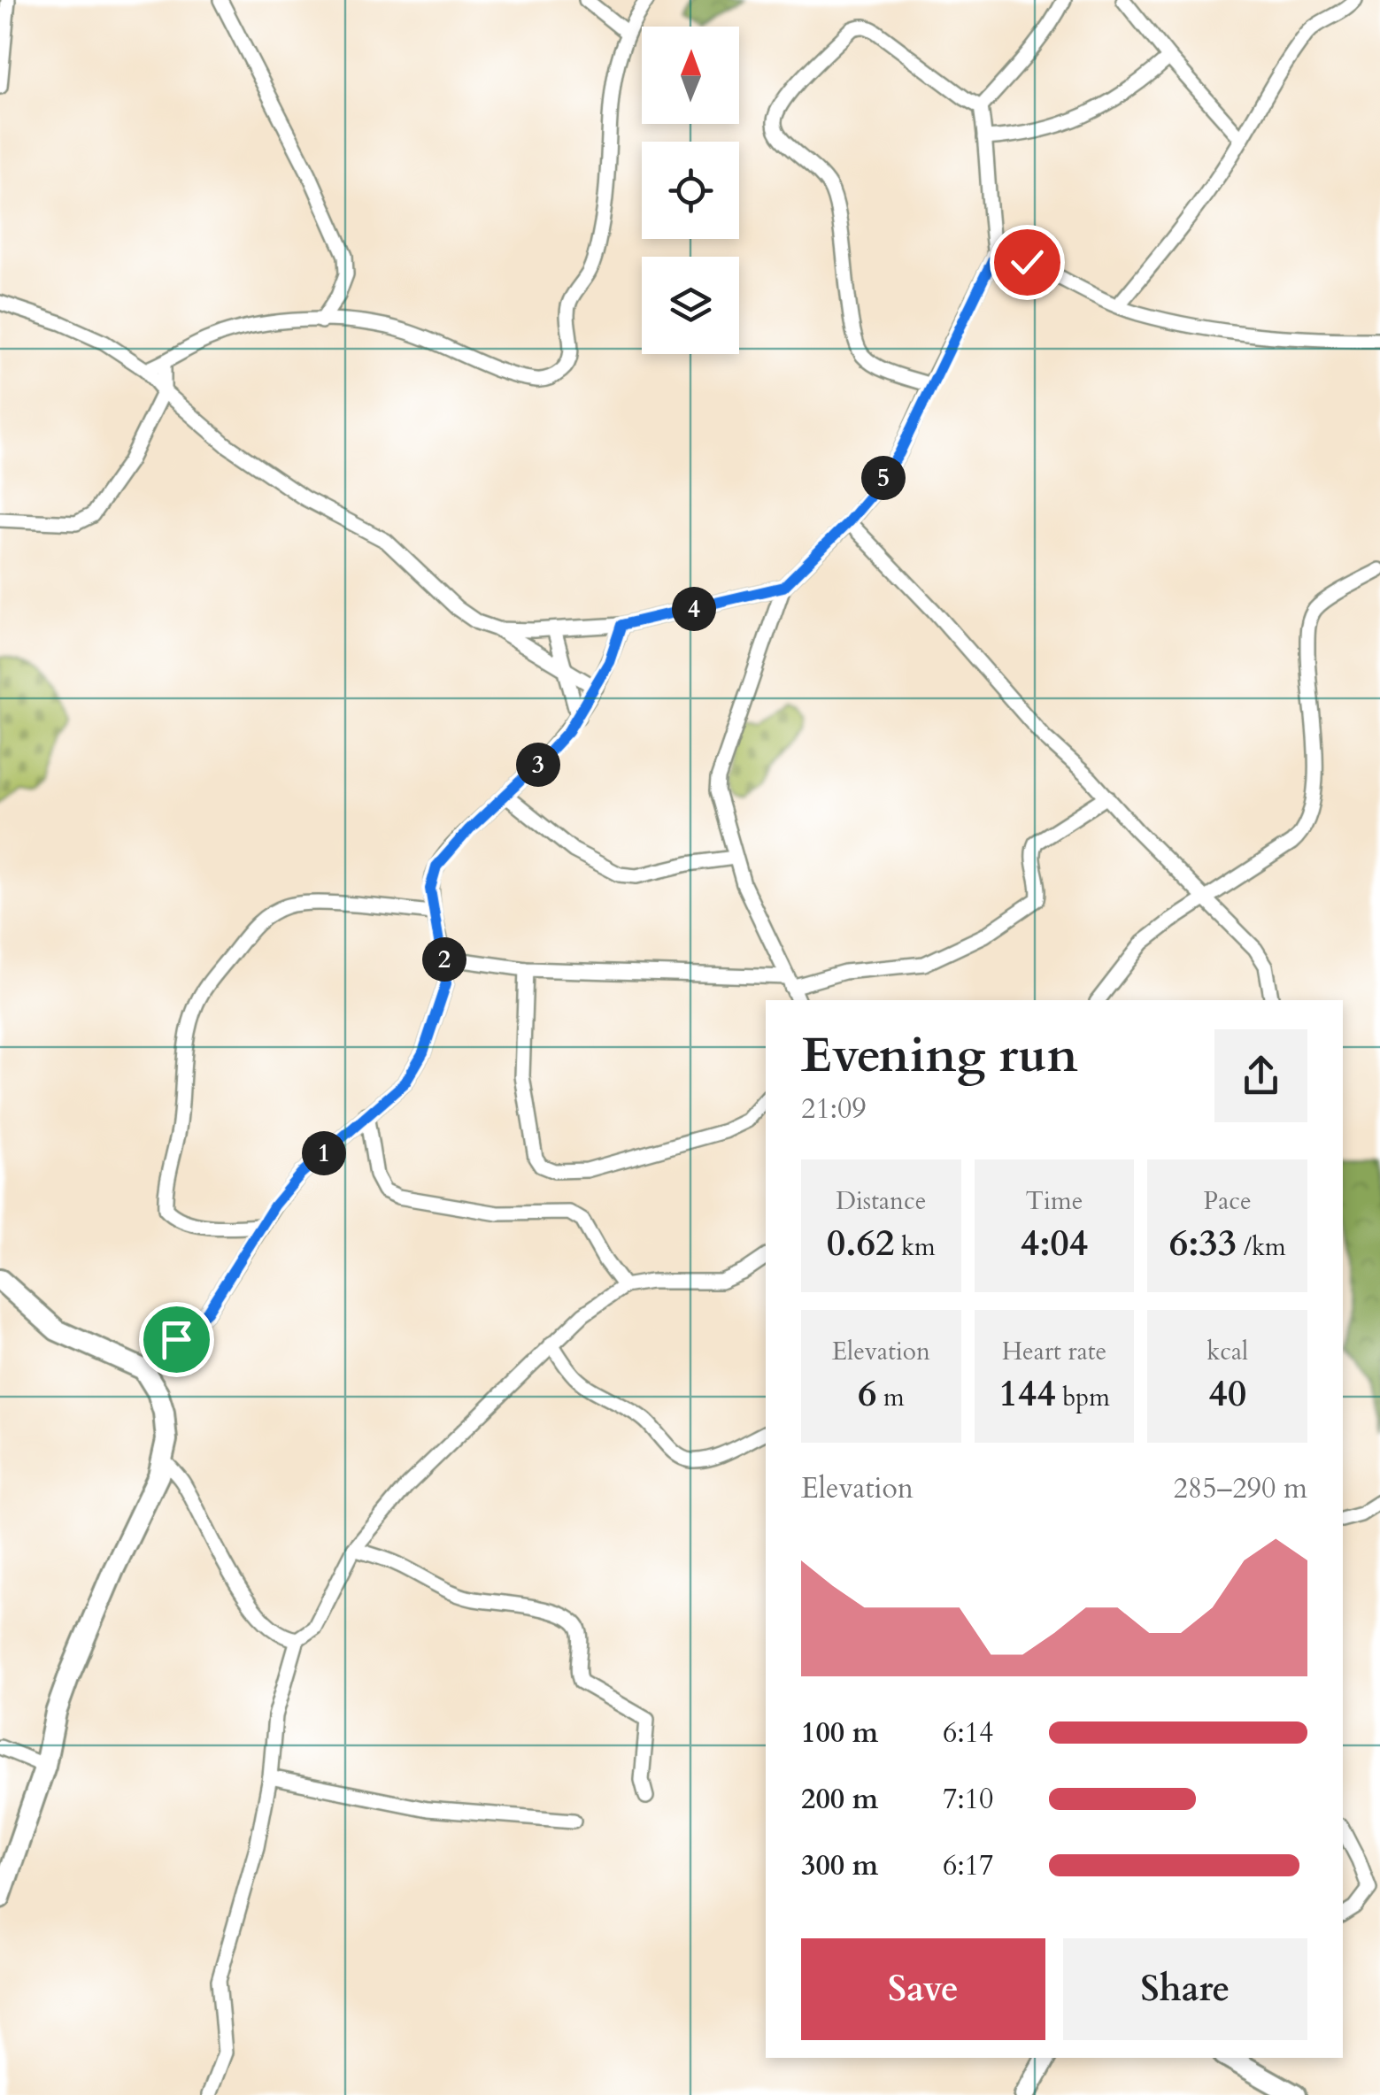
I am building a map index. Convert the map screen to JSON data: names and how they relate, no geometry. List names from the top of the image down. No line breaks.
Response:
{"north":"top","page":{"pins":["5","4","3","2","1"],"heading":["Evening run","21:09"],"stats":[["Distance","0.62 km"],["Time","4:04"],["Pace","6:33 /km"],["Elevation","6 m"],["Heart rate","144 bpm"],["kcal","40"]],"chart":["Elevation","285–290 m"],"list":[{"name":"100 m","note":"6:14"},{"name":"200 m","note":"7:10"},{"name":"300 m","note":"6:17"}],"buttons":["Save","Share"]}}
